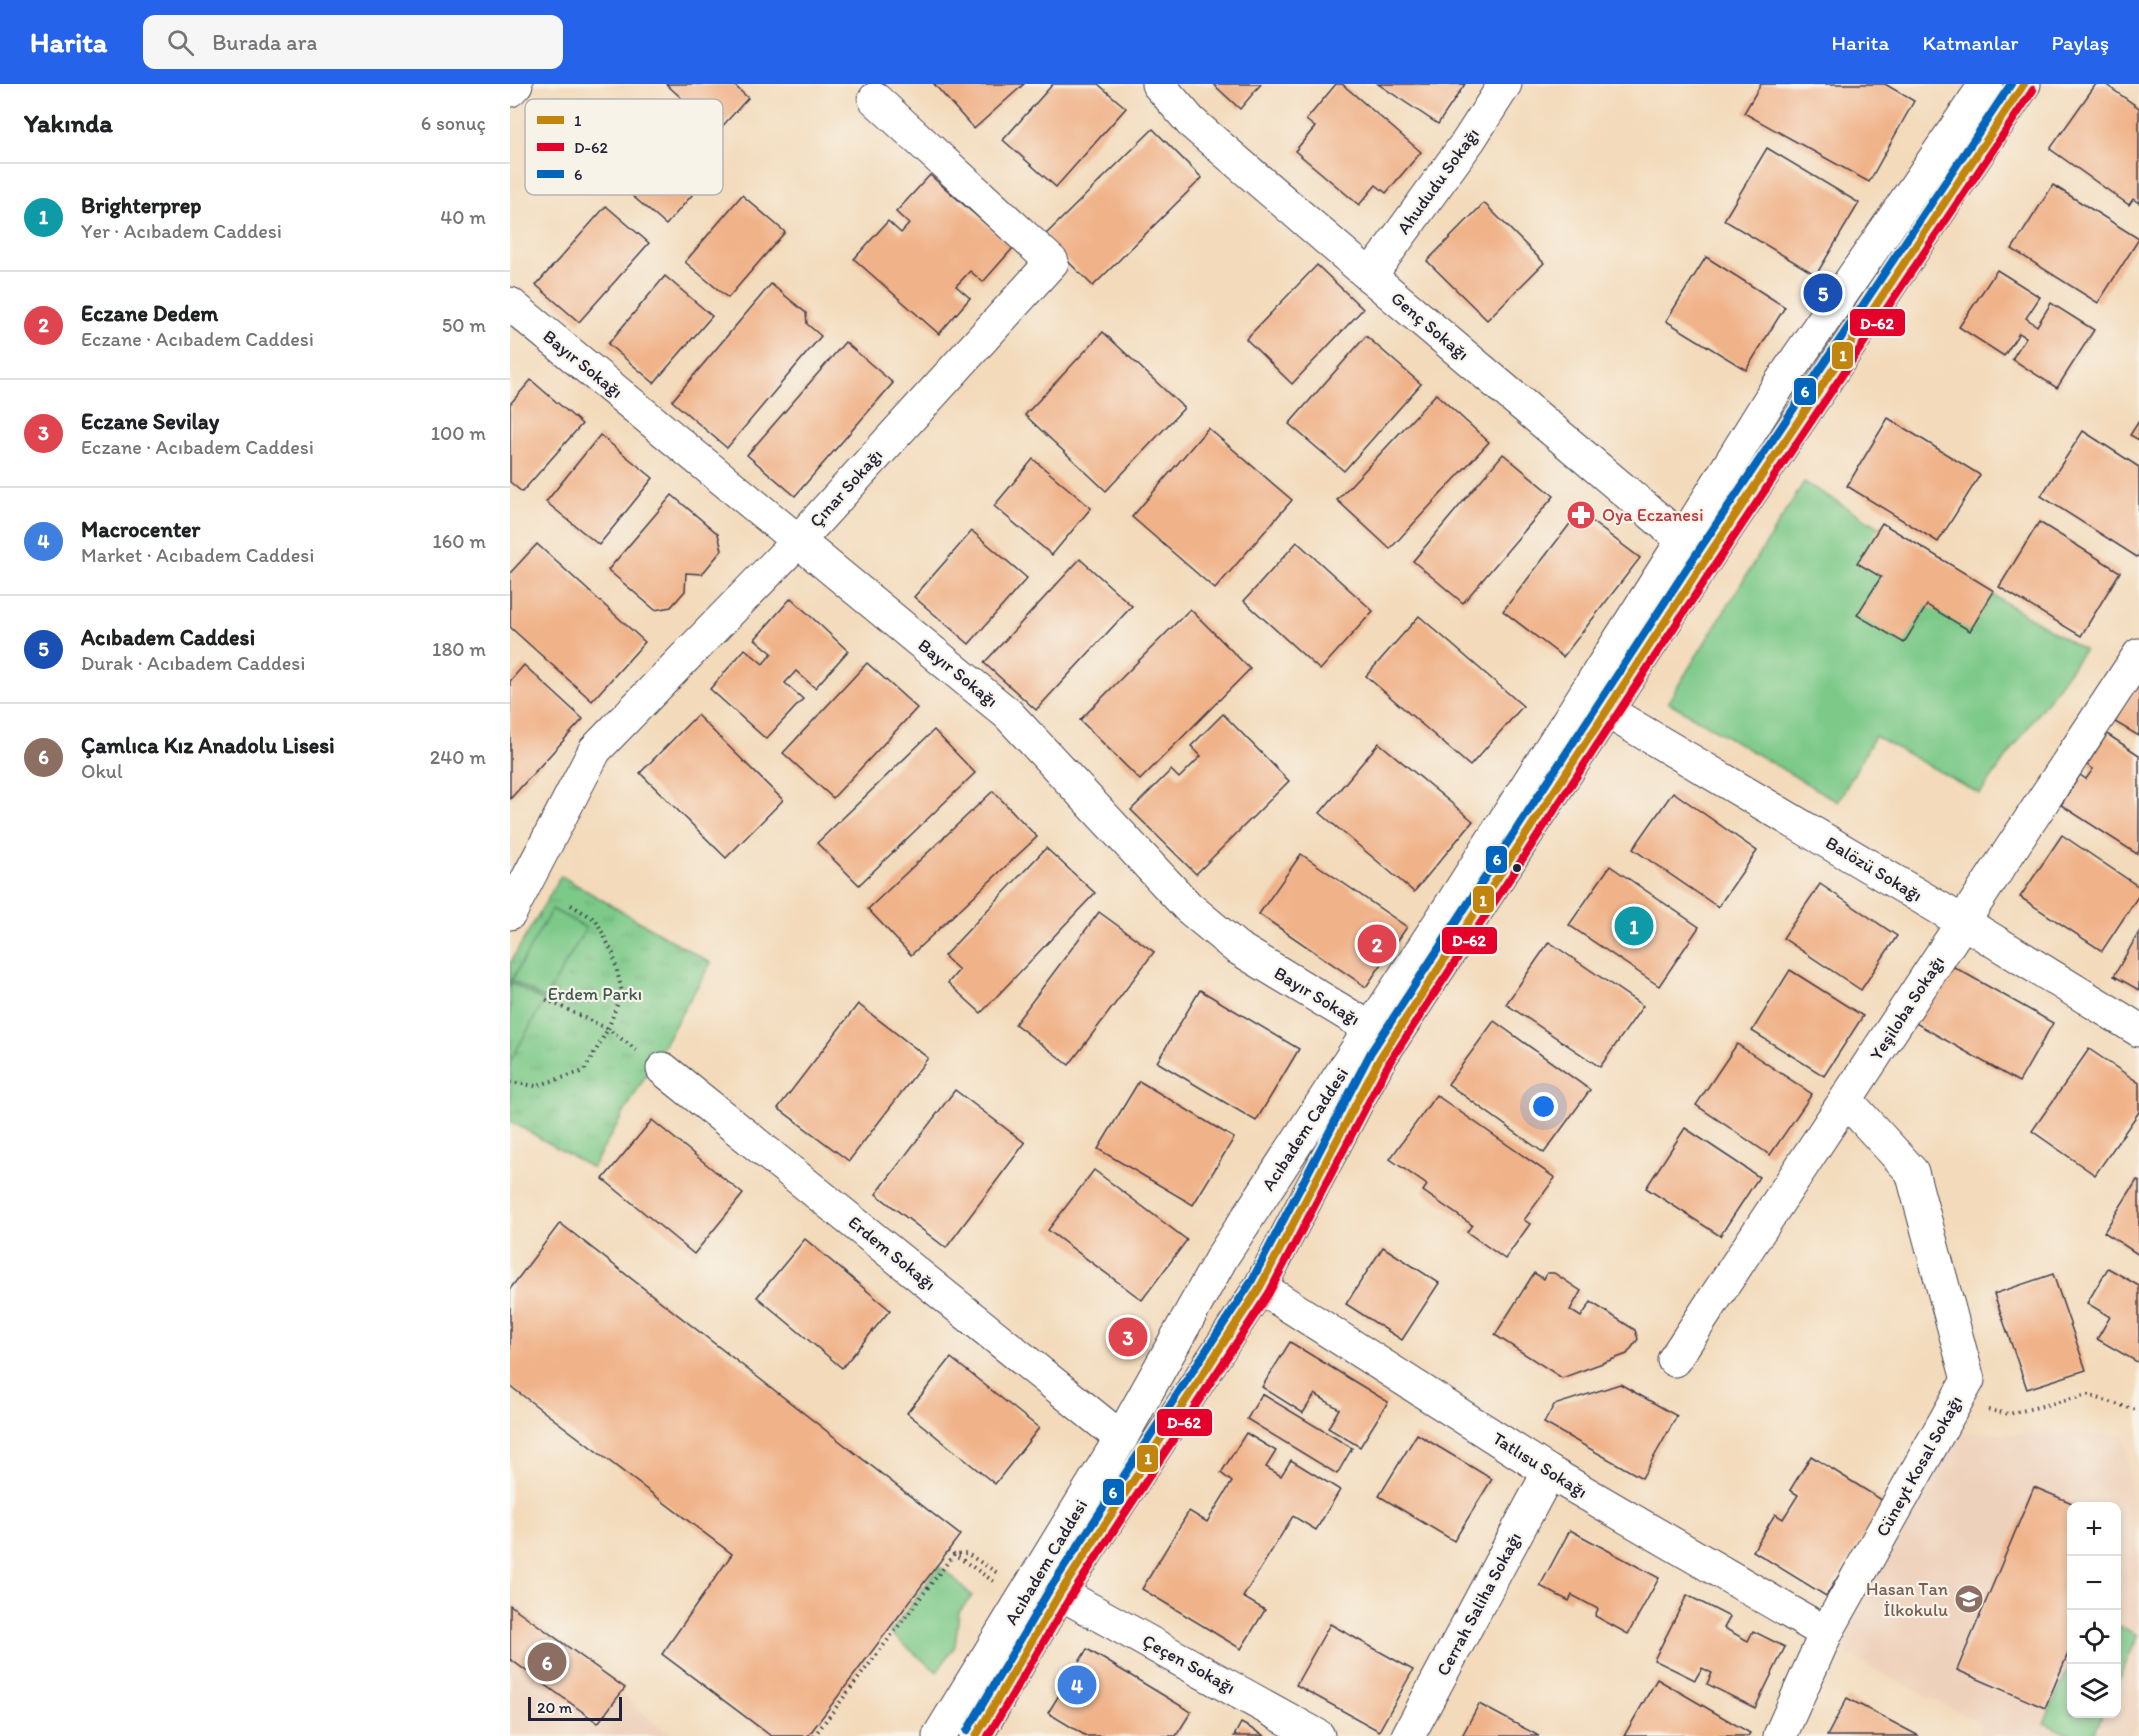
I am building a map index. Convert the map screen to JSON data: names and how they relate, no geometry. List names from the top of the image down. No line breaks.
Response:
{"streets":{"street":["Ahududu Sokağı","Genç Sokağı","Bayır Sokağı","Çınar Sokağı","Balözü Sokağı","Yeşiloba Sokağı","Acıbadem Caddesi","Erdem Sokağı","Tatlısu Sokağı","Cüneyt Kosal Sokağı","Cerrah Saliha Sokağı","Çeçen Sokağı"]},"crossings":[["Ahududu Sokağı","Genç Sokağı"],["Genç Sokağı","Acıbadem Caddesi"],["Bayır Sokağı","Çınar Sokağı"],["Bayır Sokağı","Acıbadem Caddesi"],["Balözü Sokağı","Yeşiloba Sokağı"],["Balözü Sokağı","Acıbadem Caddesi"],["Yeşiloba Sokağı","Cüneyt Kosal Sokağı"],["Acıbadem Caddesi","Erdem Sokağı"],["Acıbadem Caddesi","Tatlısu Sokağı"],["Acıbadem Caddesi","Çeçen Sokağı"],["Tatlısu Sokağı","Cüneyt Kosal Sokağı"],["Tatlısu Sokağı","Cerrah Saliha Sokağı"]],"parks":["Erdem Parkı"],"places":{"pharmacy":["Oya Eczanesi"],"school or university":["Hasan Tan İlkokulu"]},"lines":["transit line 1","transit line 6","transit line D-62"],"legend":["1","D-62","6"],"scale_bar":"20 m","page":{"header":"Harita","search":"Burada ara","nav":["Harita","Katmanlar","Paylaş"],"heading":["Yakında","6 sonuç"],"list":[{"mark":"1","name":"Brighterprep","note":"Yer · Acıbadem Caddesi","value":"40 m"},{"mark":"2","name":"Eczane Dedem","note":"Eczane · Acıbadem Caddesi","value":"50 m"},{"mark":"3","name":"Eczane Sevilay","note":"Eczane · Acıbadem Caddesi","value":"100 m"},{"mark":"4","name":"Macrocenter","note":"Market · Acıbadem Caddesi","value":"160 m"},{"mark":"5","name":"Acıbadem Caddesi","note":"Durak · Acıbadem Caddesi","value":"180 m"},{"mark":"6","name":"Çamlıca Kız Anadolu Lisesi","note":"Okul","value":"240 m"}],"pins":["5","1","2","3","6","4"],"map_buttons":["+","−"],"scale":"20 m"}}
